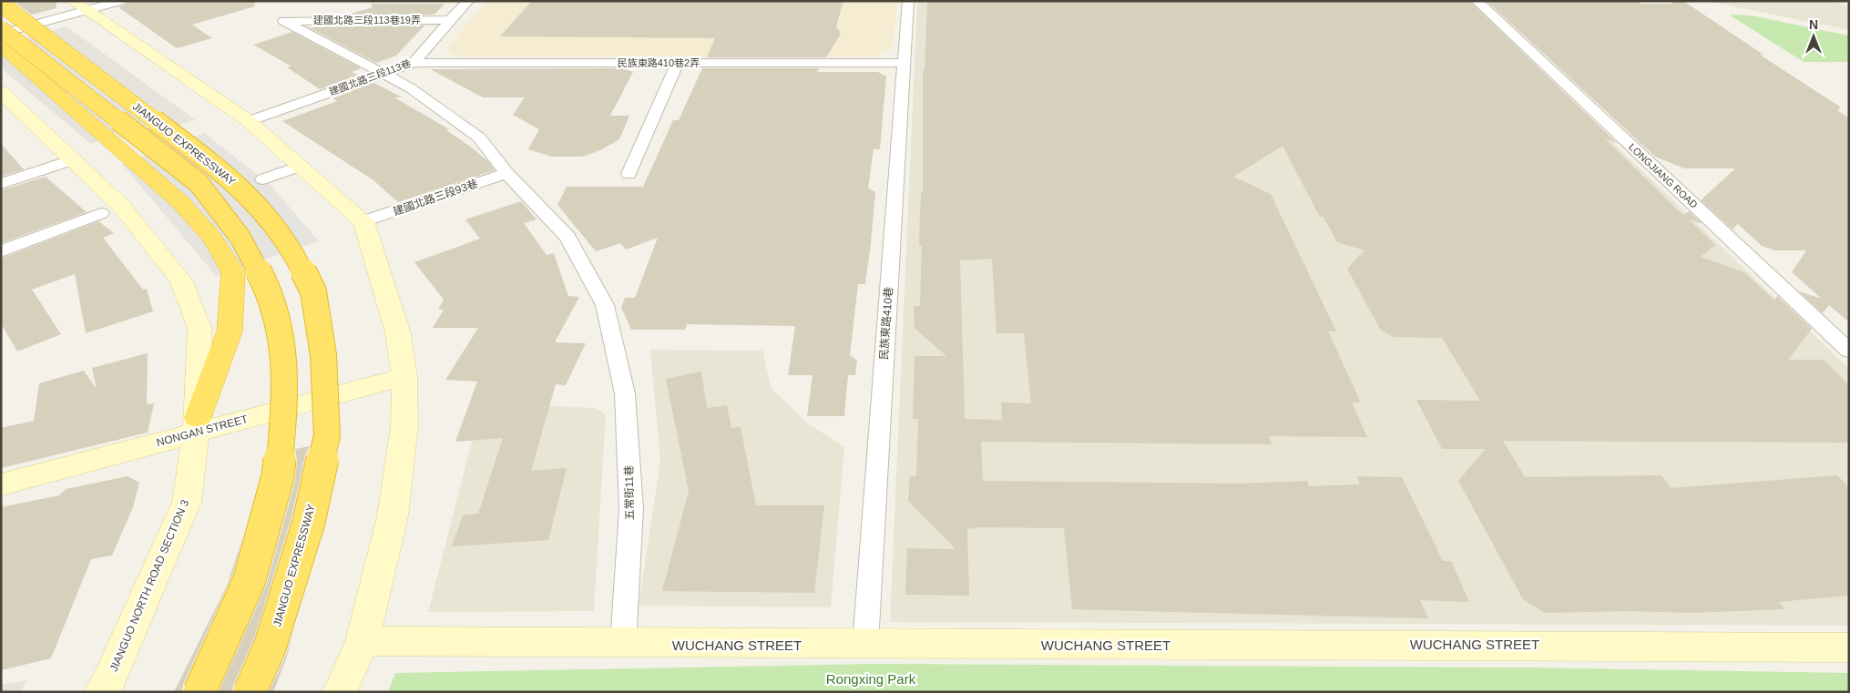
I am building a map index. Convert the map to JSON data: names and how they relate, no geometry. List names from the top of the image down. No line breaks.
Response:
{"streets":{"highway":["JIANGUO EXPRESSWAY"],"street":["建國北路三段113巷19弄","民族東路410巷2弄","建國北路三段113巷","LONGJIANG ROAD","建國北路三段93巷","民族東路410巷","NONGAN STREET","五常街11巷","JIANGUO NORTH ROAD SECTION 3","WUCHANG STREET"]},"crossings":[["建國北路三段113巷19弄","建國北路三段113巷"],["建國北路三段113巷19弄","五常街11巷"],["民族東路410巷2弄","建國北路三段113巷"],["民族東路410巷2弄","民族東路410巷"],["建國北路三段113巷","五常街11巷"],["建國北路三段93巷","五常街11巷"],["民族東路410巷","WUCHANG STREET"],["NONGAN STREET","JIANGUO NORTH ROAD SECTION 3"],["五常街11巷","WUCHANG STREET"]],"parks":["Rongxing Park"],"north":"top"}
